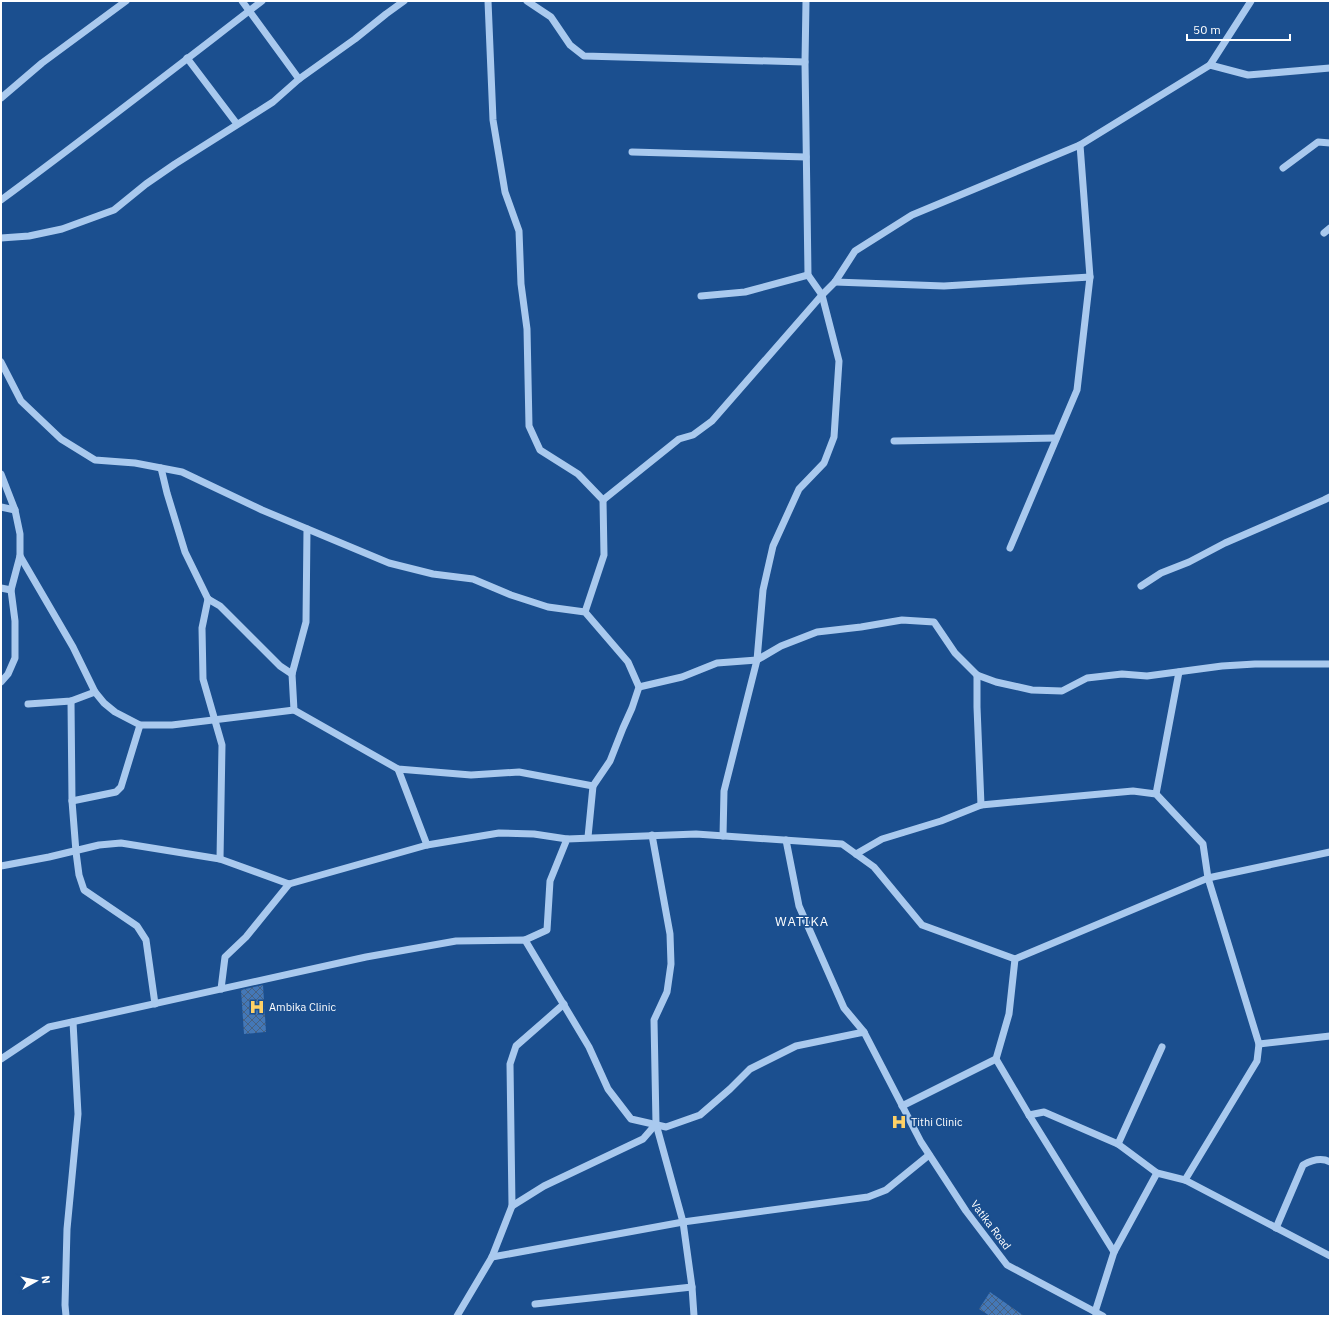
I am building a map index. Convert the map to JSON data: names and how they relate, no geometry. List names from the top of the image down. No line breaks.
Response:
{"streets":{"street":["Vatika Road"]},"districts":["WATIKA"],"places":{"hospital":["Ambika Clinic","Tithi Clinic"]},"scale_bar":"50 m","north":"right"}
